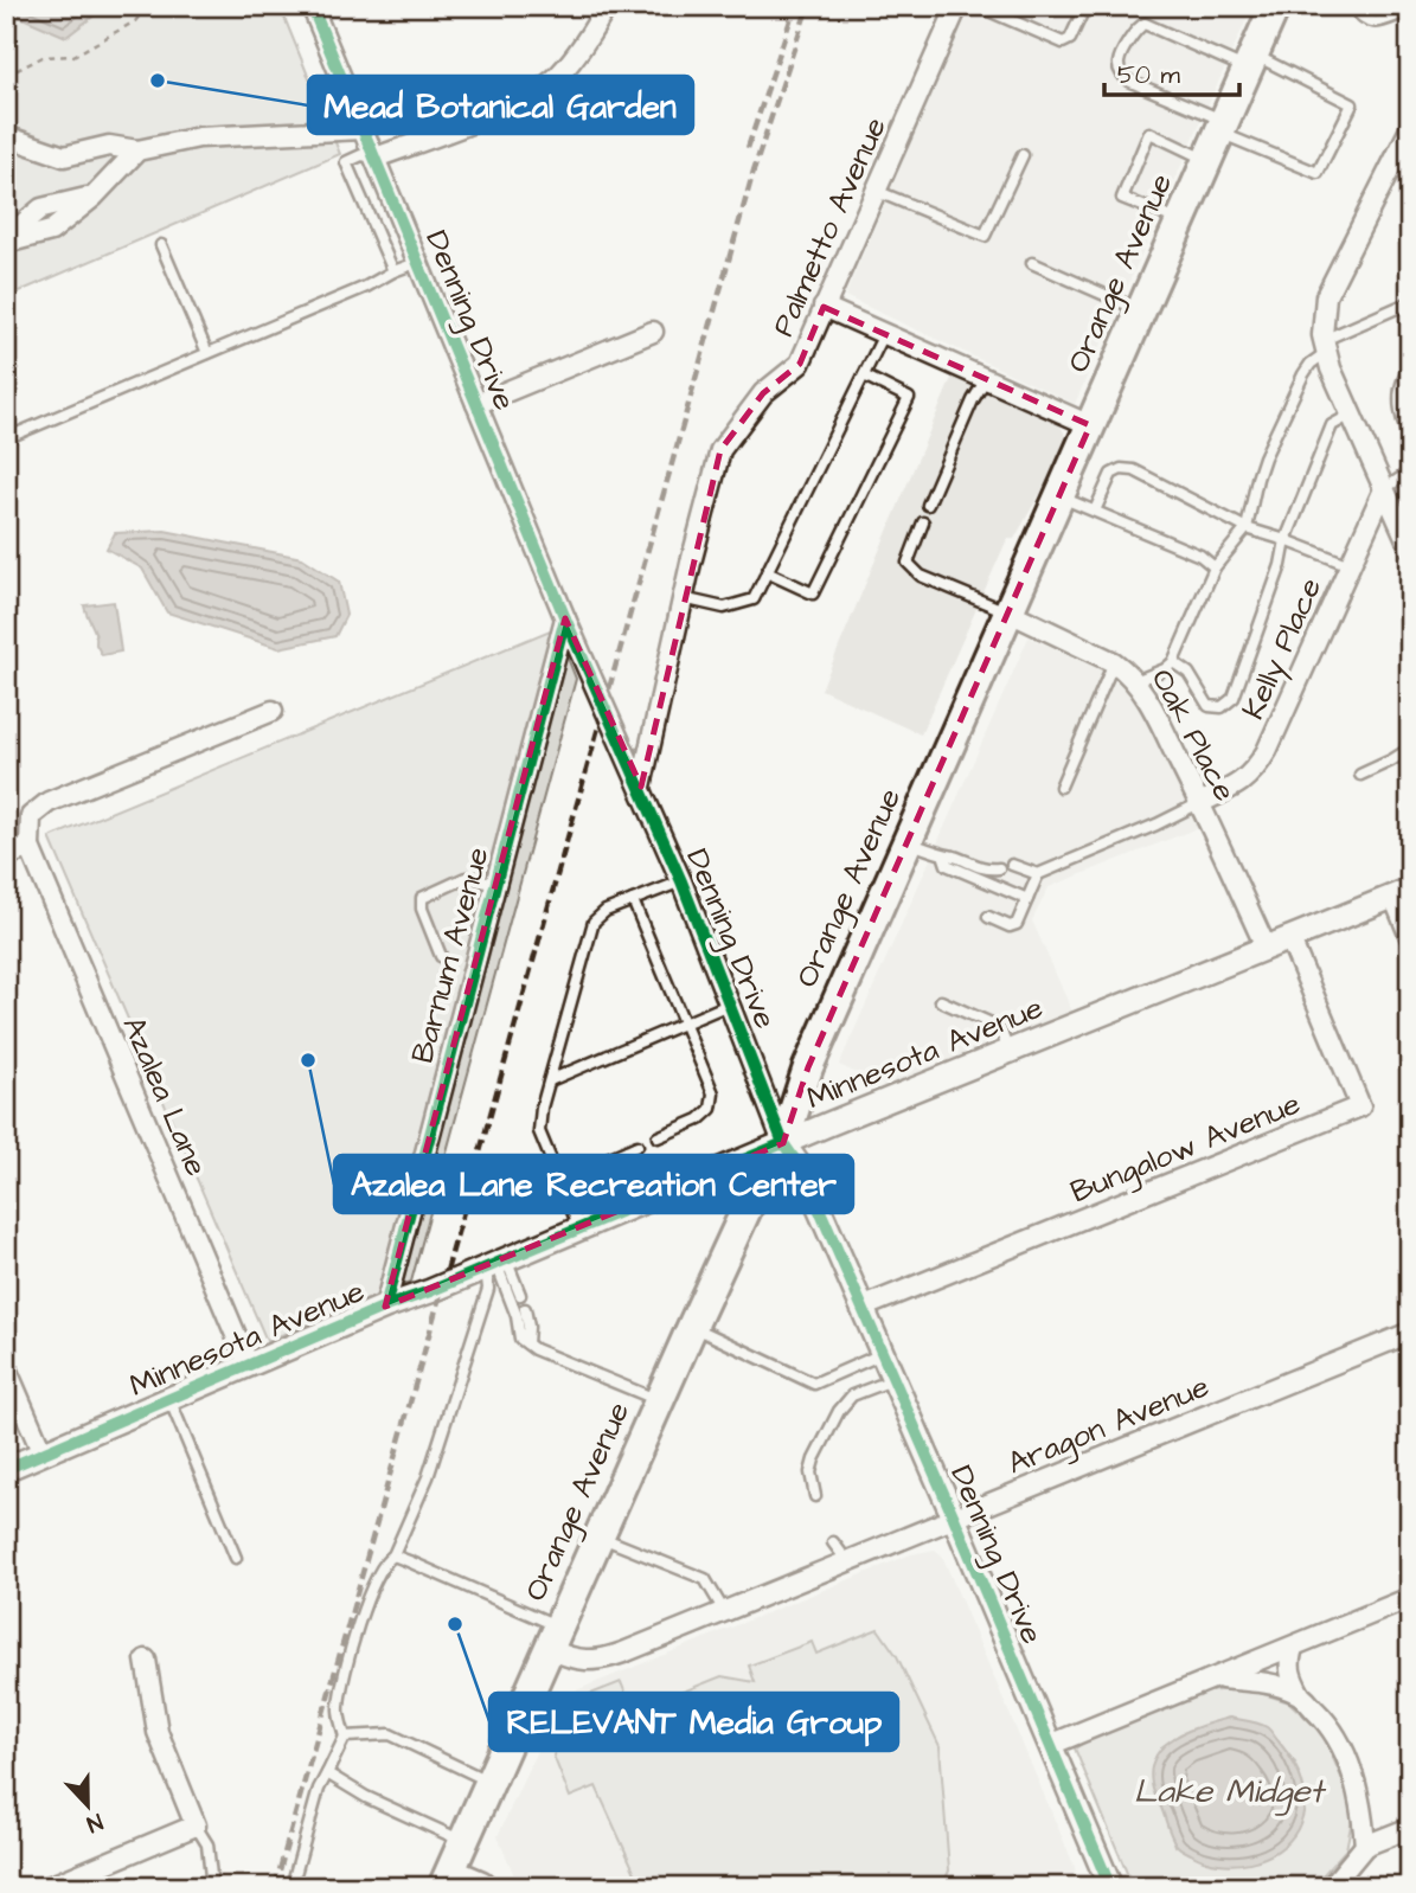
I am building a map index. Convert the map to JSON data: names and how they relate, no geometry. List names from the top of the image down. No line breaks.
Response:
{"streets":{"main road":["Orange Avenue"],"street":["Palmetto Avenue","Denning Drive","Kelly Place","Oak Place","Barnum Avenue","Minnesota Avenue","Azalea Lane","Bungalow Avenue","Aragon Avenue"]},"crossings":[["Palmetto Avenue","Denning Drive"],["Orange Avenue","Denning Drive"],["Orange Avenue","Oak Place"],["Orange Avenue","Minnesota Avenue"],["Orange Avenue","Aragon Avenue"],["Denning Drive","Barnum Avenue"],["Denning Drive","Minnesota Avenue"],["Denning Drive","Bungalow Avenue"],["Denning Drive","Aragon Avenue"],["Kelly Place","Oak Place"],["Oak Place","Minnesota Avenue"],["Barnum Avenue","Minnesota Avenue"],["Minnesota Avenue","Azalea Lane"],["Minnesota Avenue","Bungalow Avenue"]],"water":["Lake Midget"],"places":["Mead Botanical Garden","Azalea Lane Recreation Center","RELEVANT Media Group"],"scale_bar":"50 m","north":"bottom"}
